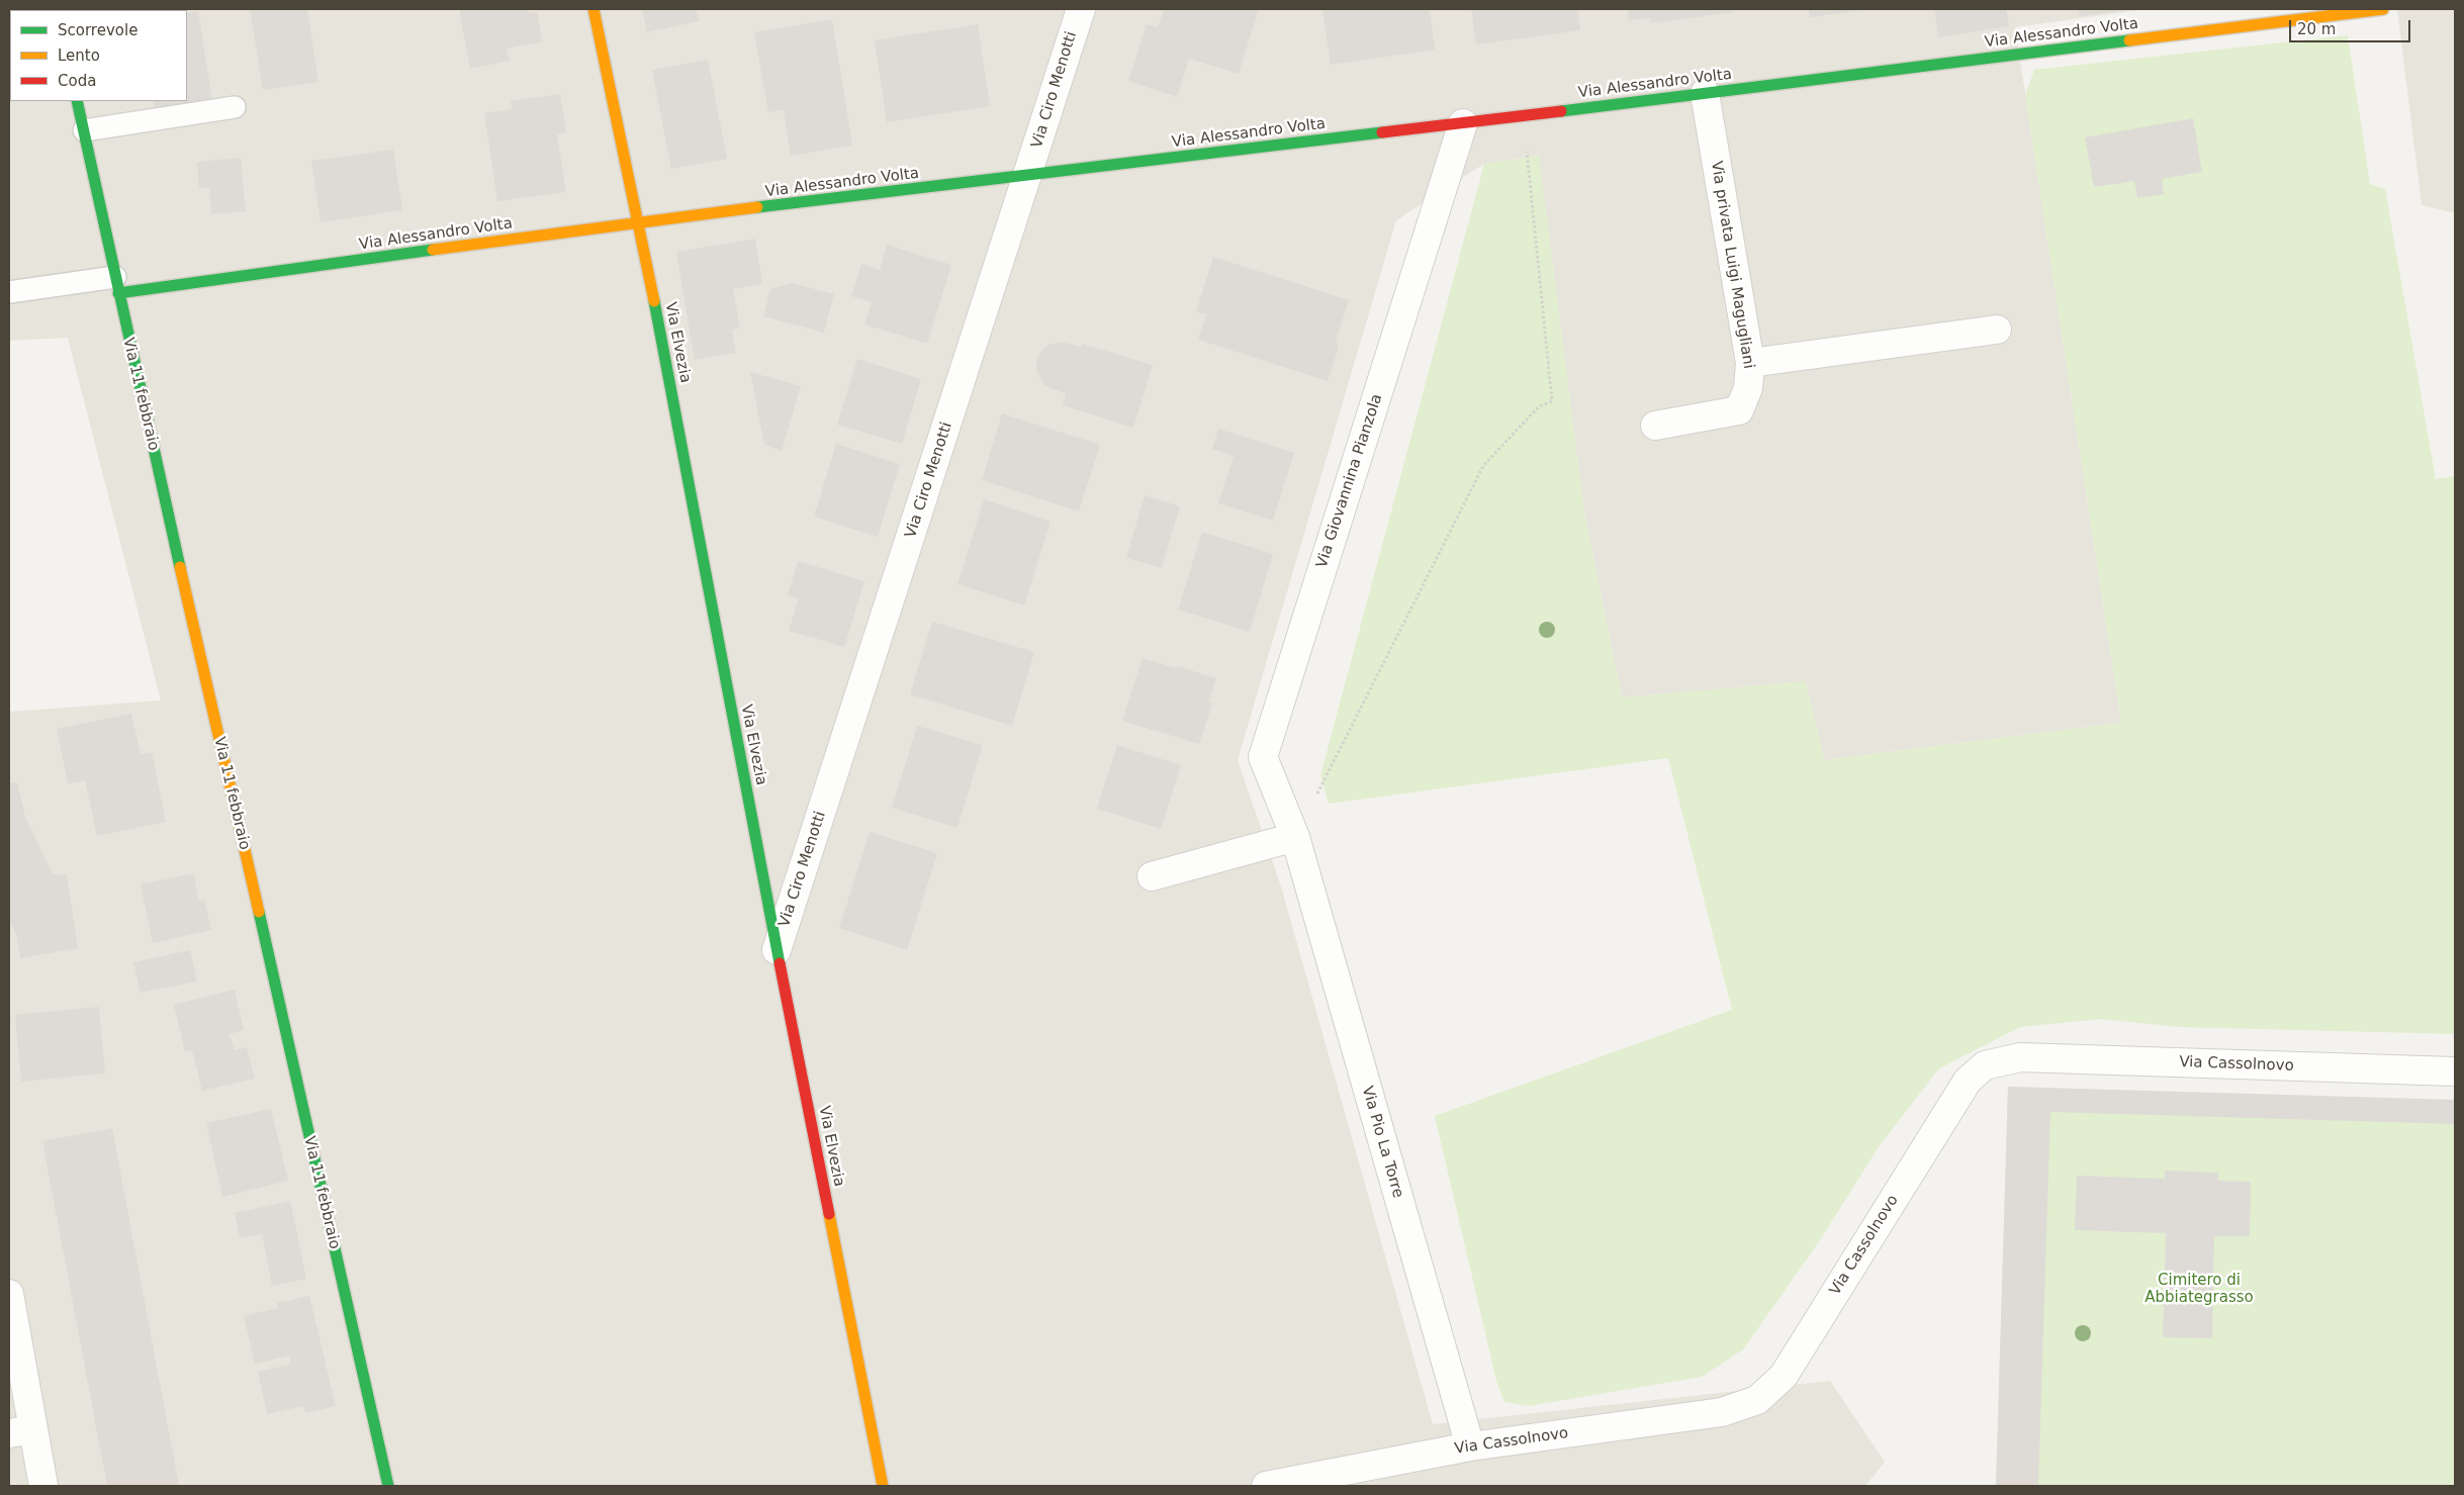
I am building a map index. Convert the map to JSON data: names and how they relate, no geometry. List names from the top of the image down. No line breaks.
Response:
{"streets":{"street":["Via Alessandro Volta","Via Ciro Menotti","Via privata Luigi Magugliani","Via Elvezia","Via 11 febbraio","Via Giovannina Pianzola","Via Cassolnovo","Via Pio La Torre"]},"crossings":[["Via Alessandro Volta","Via Ciro Menotti"],["Via Alessandro Volta","Via privata Luigi Magugliani"],["Via Alessandro Volta","Via Elvezia"],["Via Alessandro Volta","Via 11 febbraio"],["Via Alessandro Volta","Via Giovannina Pianzola"],["Via Ciro Menotti","Via Elvezia"],["Via Giovannina Pianzola","Via Pio La Torre"],["Via Cassolnovo","Via Pio La Torre"]],"parks":["Cimitero di Abbiategrasso"],"legend":["Scorrevole","Lento","Coda"],"scale_bar":"20 m"}
